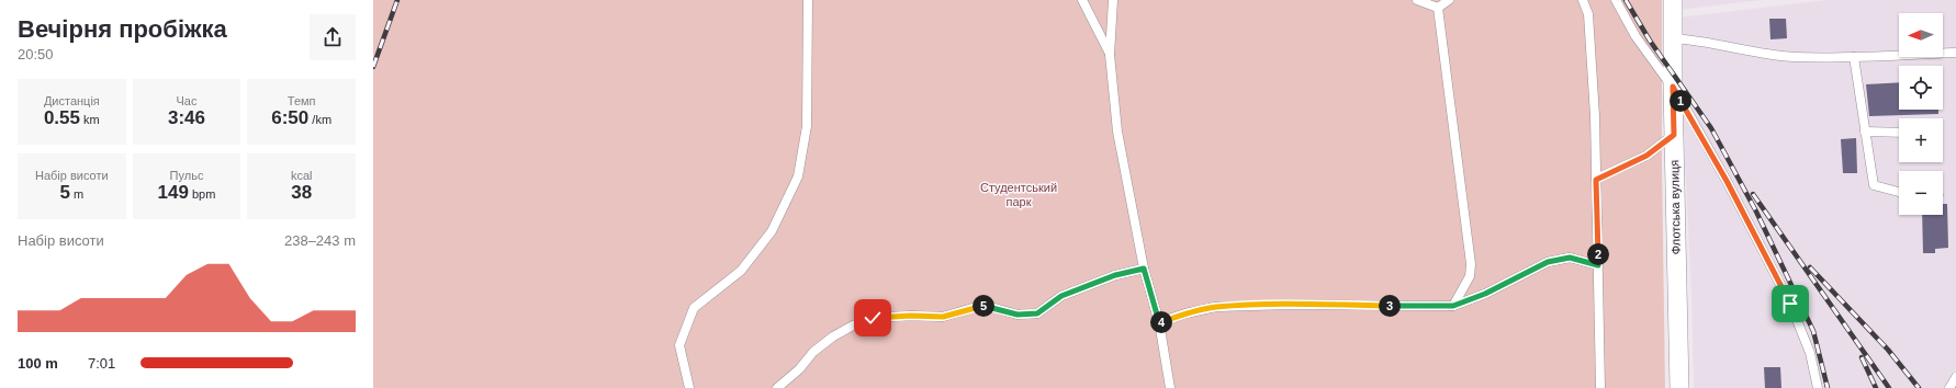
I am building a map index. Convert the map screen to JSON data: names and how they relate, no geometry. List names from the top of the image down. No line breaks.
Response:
{"streets":{"street":["Флотська вулиця"]},"parks":["Студентський парк"],"north":"left","page":{"heading":["Вечірня пробіжка","20:50"],"map_buttons":["+","−"],"stats":[["Дистанція","0.55 km"],["Час","3:46"],["Темп","6:50 /km"],["Набір висоти","5 m"],["Пульс","149 bpm"],["kcal","38"]],"pins":["1","2","3","5","4"],"chart":["Набір висоти","238–243 m"],"list":[{"name":"100 m","note":"7:01"}]}}
